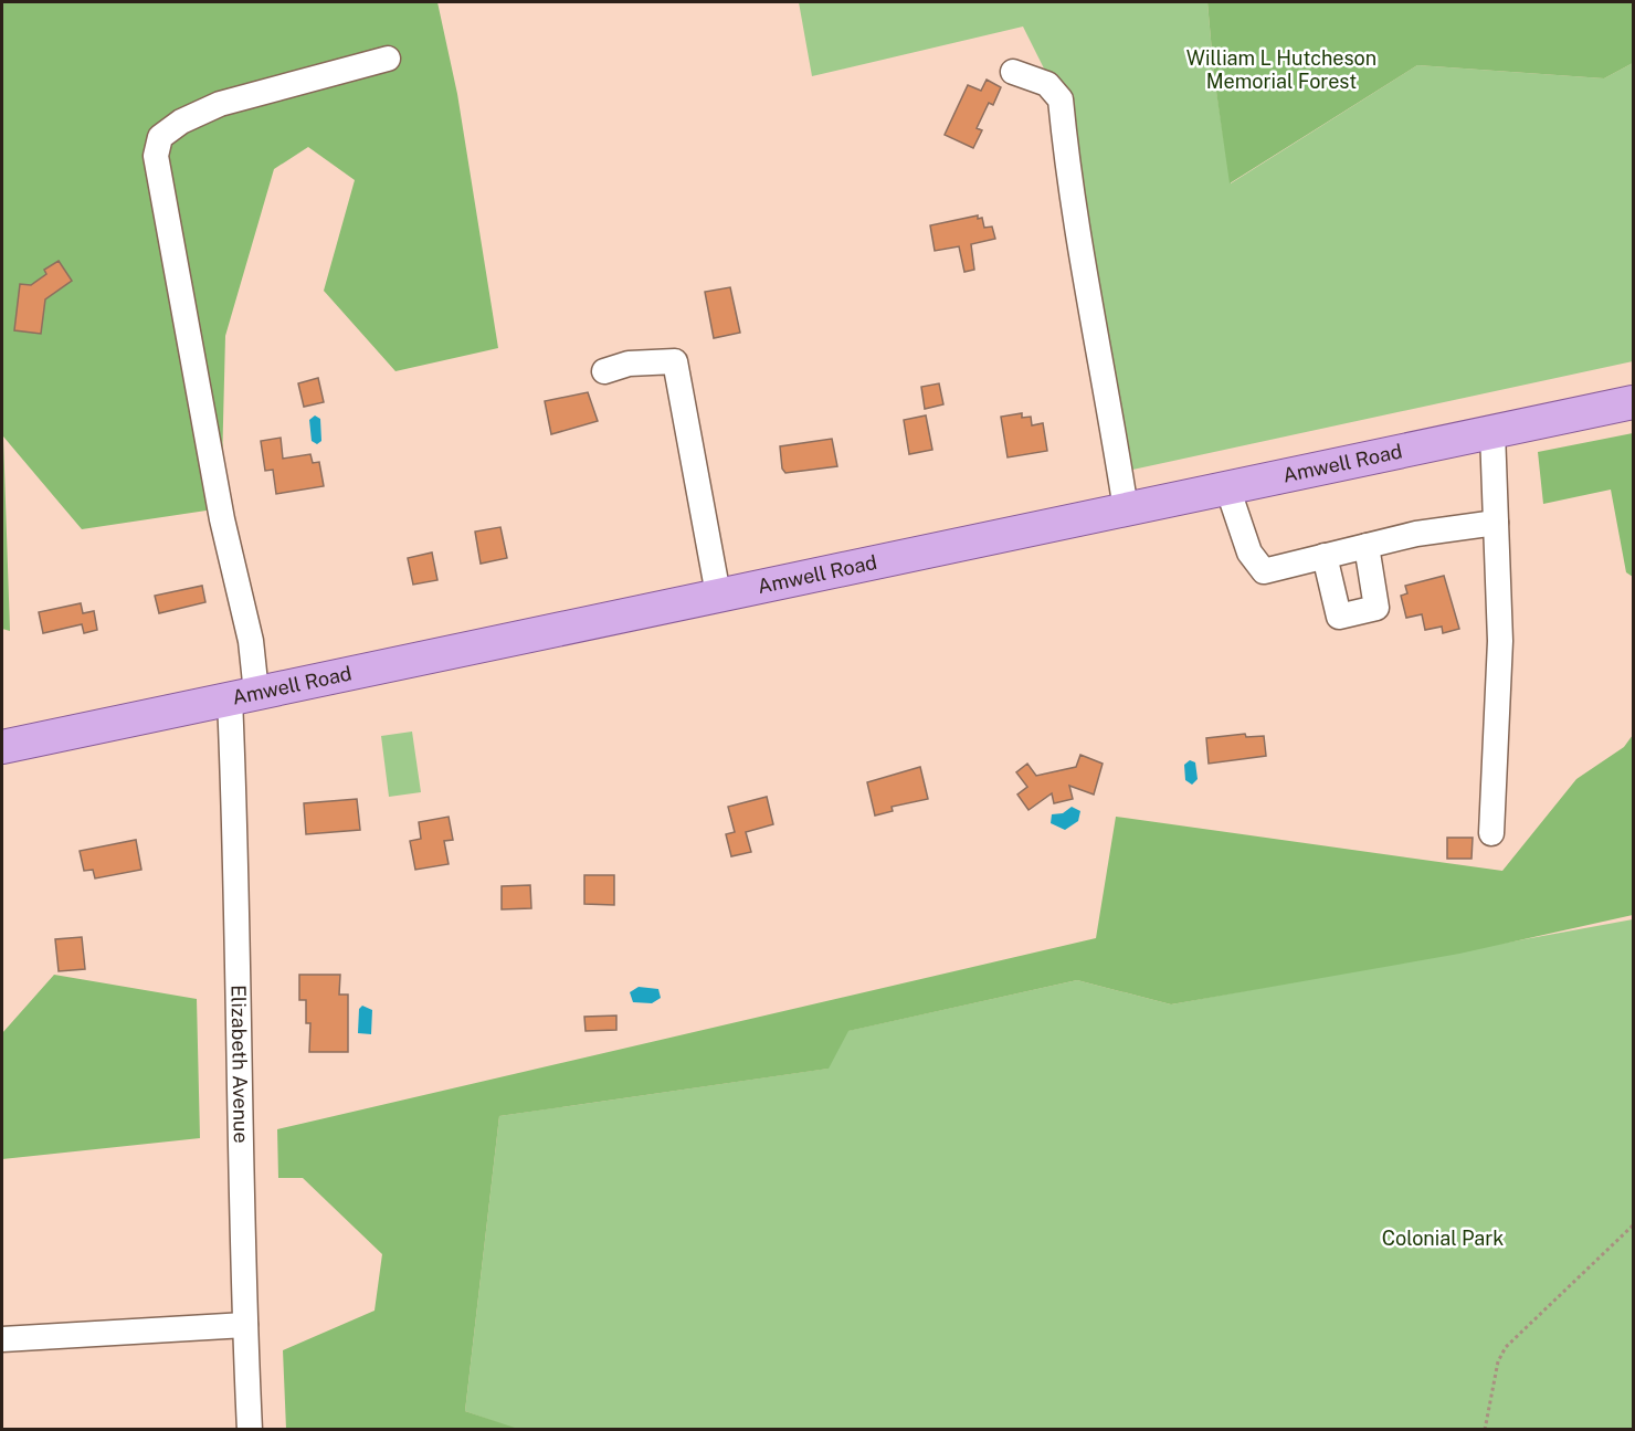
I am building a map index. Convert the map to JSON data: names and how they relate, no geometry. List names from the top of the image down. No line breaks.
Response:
{"streets":{"main road":["Amwell Road"],"street":["Elizabeth Avenue"]},"crossings":[["Amwell Road","Elizabeth Avenue"]],"parks":["William L Hutcheson Memorial Forest","Colonial Park"]}
